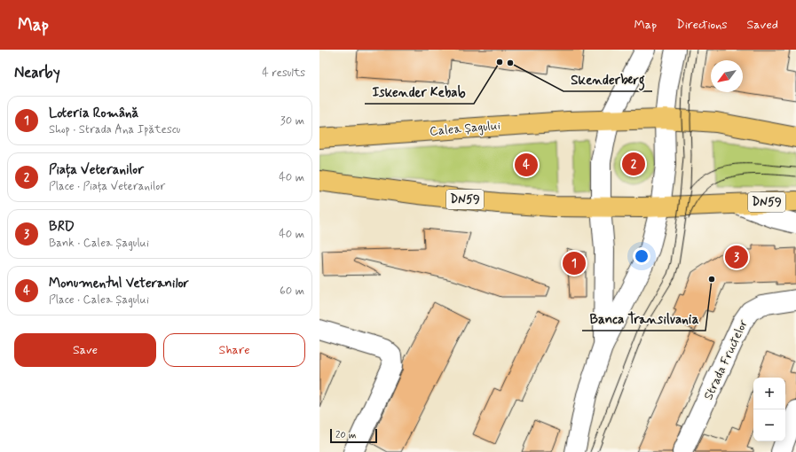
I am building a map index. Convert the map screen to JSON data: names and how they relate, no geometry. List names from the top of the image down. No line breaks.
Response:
{"streets":{"main road":["Calea Șagului","DN59"],"street":["Strada Fructelor"]},"places":["Iskender Kebab","Skenderberg","Banca Transilvania"],"scale_bar":"20 m","north":"bottom left","page":{"header":"Map","nav":["Map","Directions","Saved"],"heading":["Nearby","4 results"],"list":[{"mark":"1","name":"Loteria Română","note":"Shop · Strada Ana Ipătescu","value":"30 m"},{"mark":"2","name":"Piața Veteranilor","note":"Place · Piața Veteranilor","value":"40 m"},{"mark":"3","name":"BRD","note":"Bank · Calea Șagului","value":"40 m"},{"mark":"4","name":"Monumentul Veteranilor","note":"Place · Calea Șagului","value":"60 m"}],"pins":["2","4","3","1"],"buttons":["Save","Share"],"map_buttons":["+","−"],"scale":"20 m"}}
